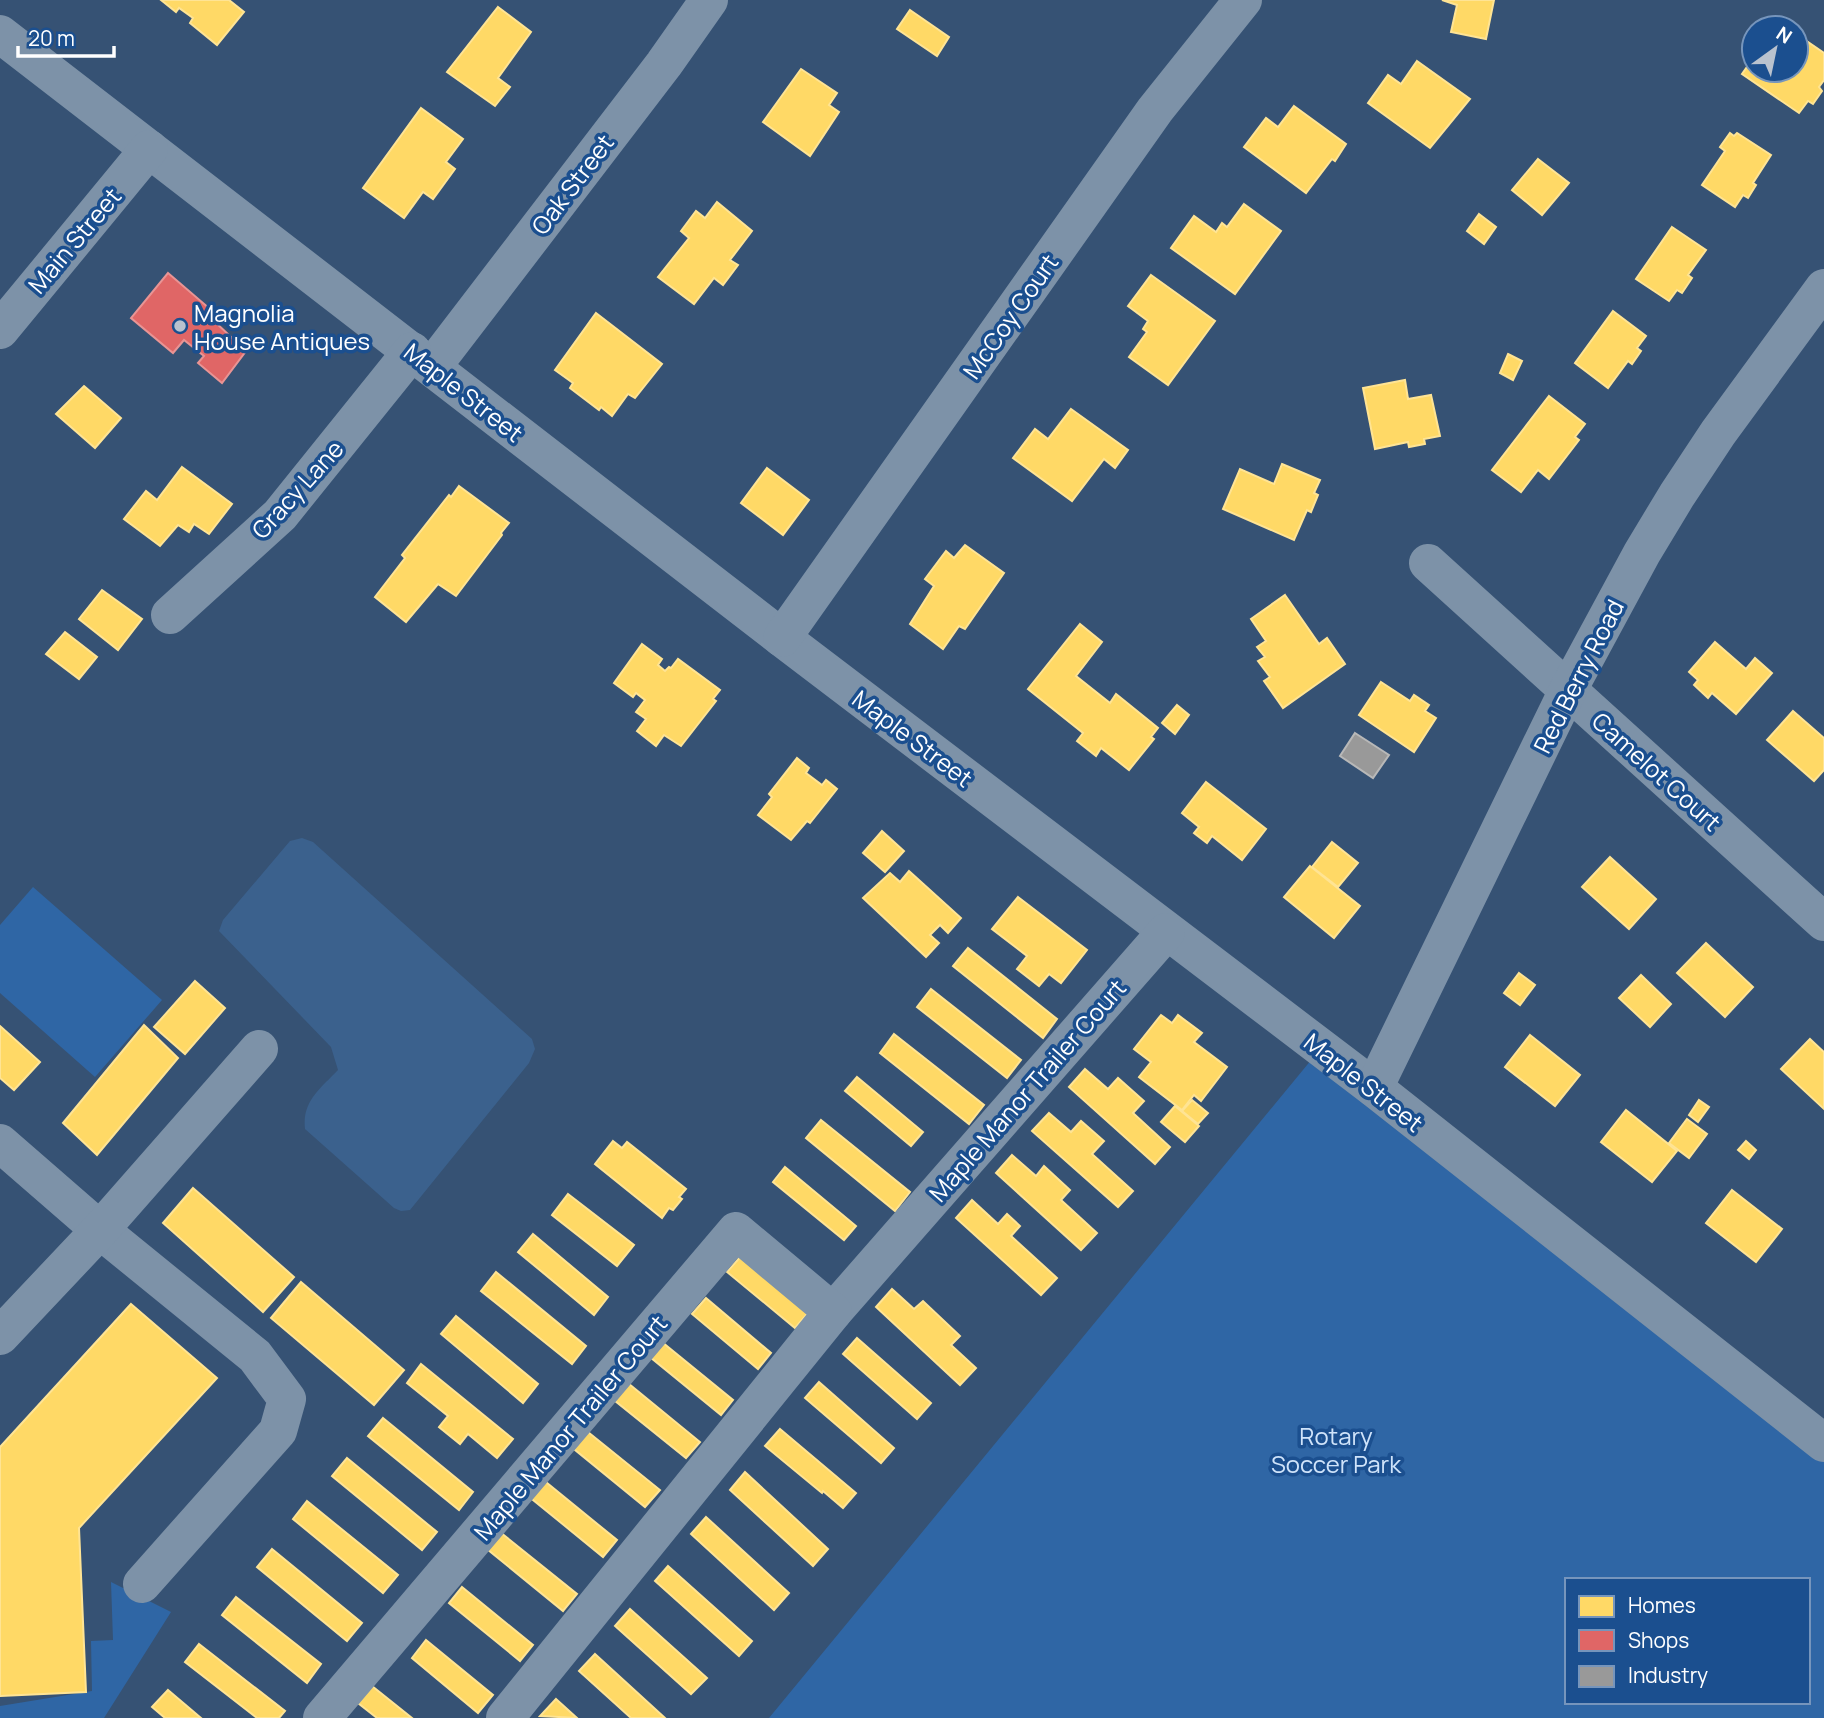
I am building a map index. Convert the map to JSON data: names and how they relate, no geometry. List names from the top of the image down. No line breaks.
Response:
{"streets":{"street":["Oak Street","Main Street","McCoy Court","Maple Street","Gracy Lane","Red Berry Road","Camelot Court","Maple Manor Trailer Court"]},"crossings":[["Oak Street","Maple Street"],["Oak Street","Gracy Lane"],["Main Street","Maple Street"],["McCoy Court","Maple Street"],["Maple Street","Gracy Lane"],["Maple Street","Red Berry Road"],["Maple Street","Maple Manor Trailer Court"],["Red Berry Road","Camelot Court"]],"parks":["Rotary Soccer Park"],"places":["Magnolia House Antiques"],"legend":["Homes","Shops","Industry"],"scale_bar":"20 m","north":"top right"}
